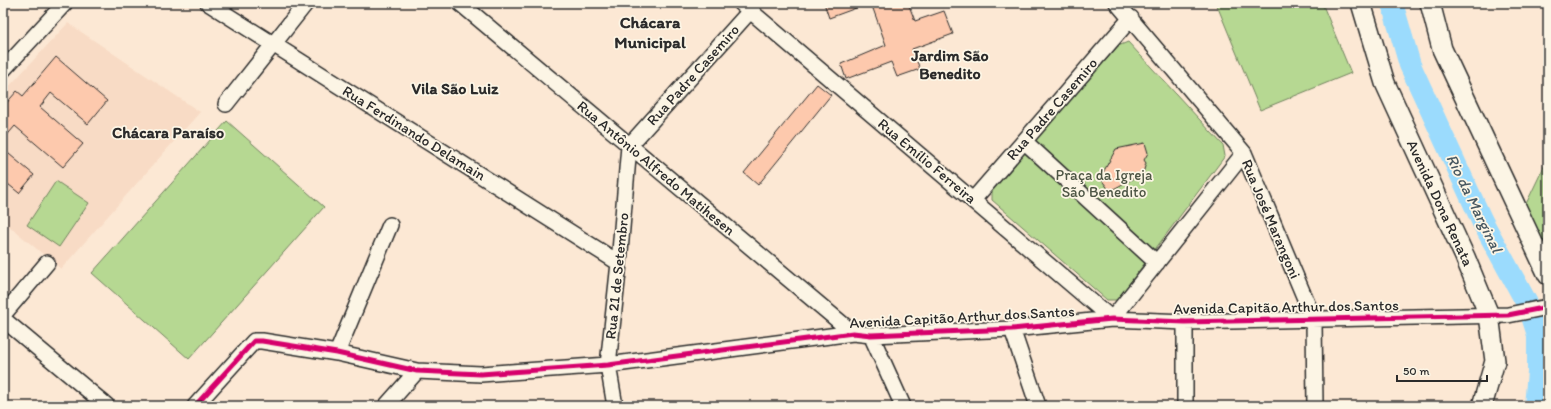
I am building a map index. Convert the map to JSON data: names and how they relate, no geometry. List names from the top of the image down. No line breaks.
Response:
{"streets":{"main road":["Avenida Dona Renata"],"street":["Rua Padre Casemiro","Rua Ferdinando Delamain","Rua Emílio Ferreira","Rua Antônio Alfredo Matihesen","Rua José Marangoni","Rua 21 de Setembro","Avenida Capitão Arthur dos Santos"]},"crossings":[["Rua Padre Casemiro","Rua Emílio Ferreira"],["Rua Padre Casemiro","Rua Antônio Alfredo Matihesen"],["Rua Padre Casemiro","Rua José Marangoni"],["Rua Padre Casemiro","Rua 21 de Setembro"],["Rua Ferdinando Delamain","Rua 21 de Setembro"],["Rua Emílio Ferreira","Avenida Capitão Arthur dos Santos"],["Rua Antônio Alfredo Matihesen","Rua 21 de Setembro"],["Rua Antônio Alfredo Matihesen","Avenida Capitão Arthur dos Santos"],["Avenida Dona Renata","Avenida Capitão Arthur dos Santos"],["Rua José Marangoni","Avenida Capitão Arthur dos Santos"],["Rua 21 de Setembro","Avenida Capitão Arthur dos Santos"]],"districts":["Chácara Municipal","Jardim São Benedito","Vila São Luiz","Chácara Paraíso"],"water":["Rio da Marginal"],"parks":["Praça da Igreja São Benedito"],"scale_bar":"50 m"}
